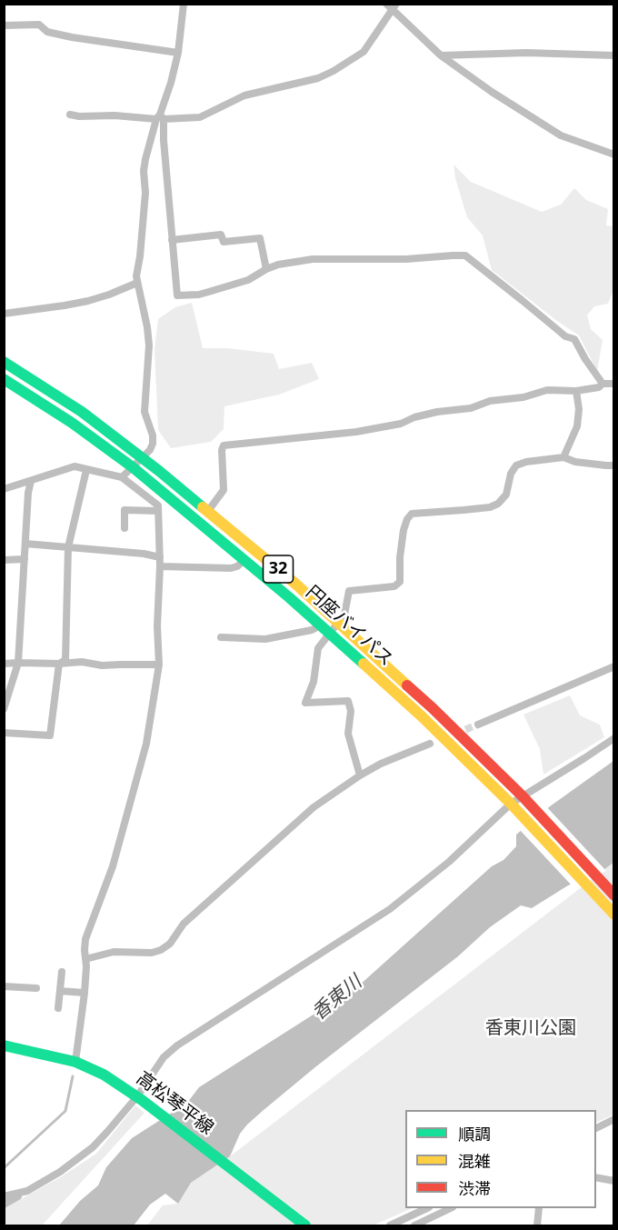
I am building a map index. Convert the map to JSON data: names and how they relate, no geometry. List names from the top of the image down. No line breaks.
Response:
{"streets":{"main road":["32","円座バイパス","高松琴平線"]},"water":["香東川"],"parks":["香東川公園"],"legend":["順調","混雑","渋滞"]}
